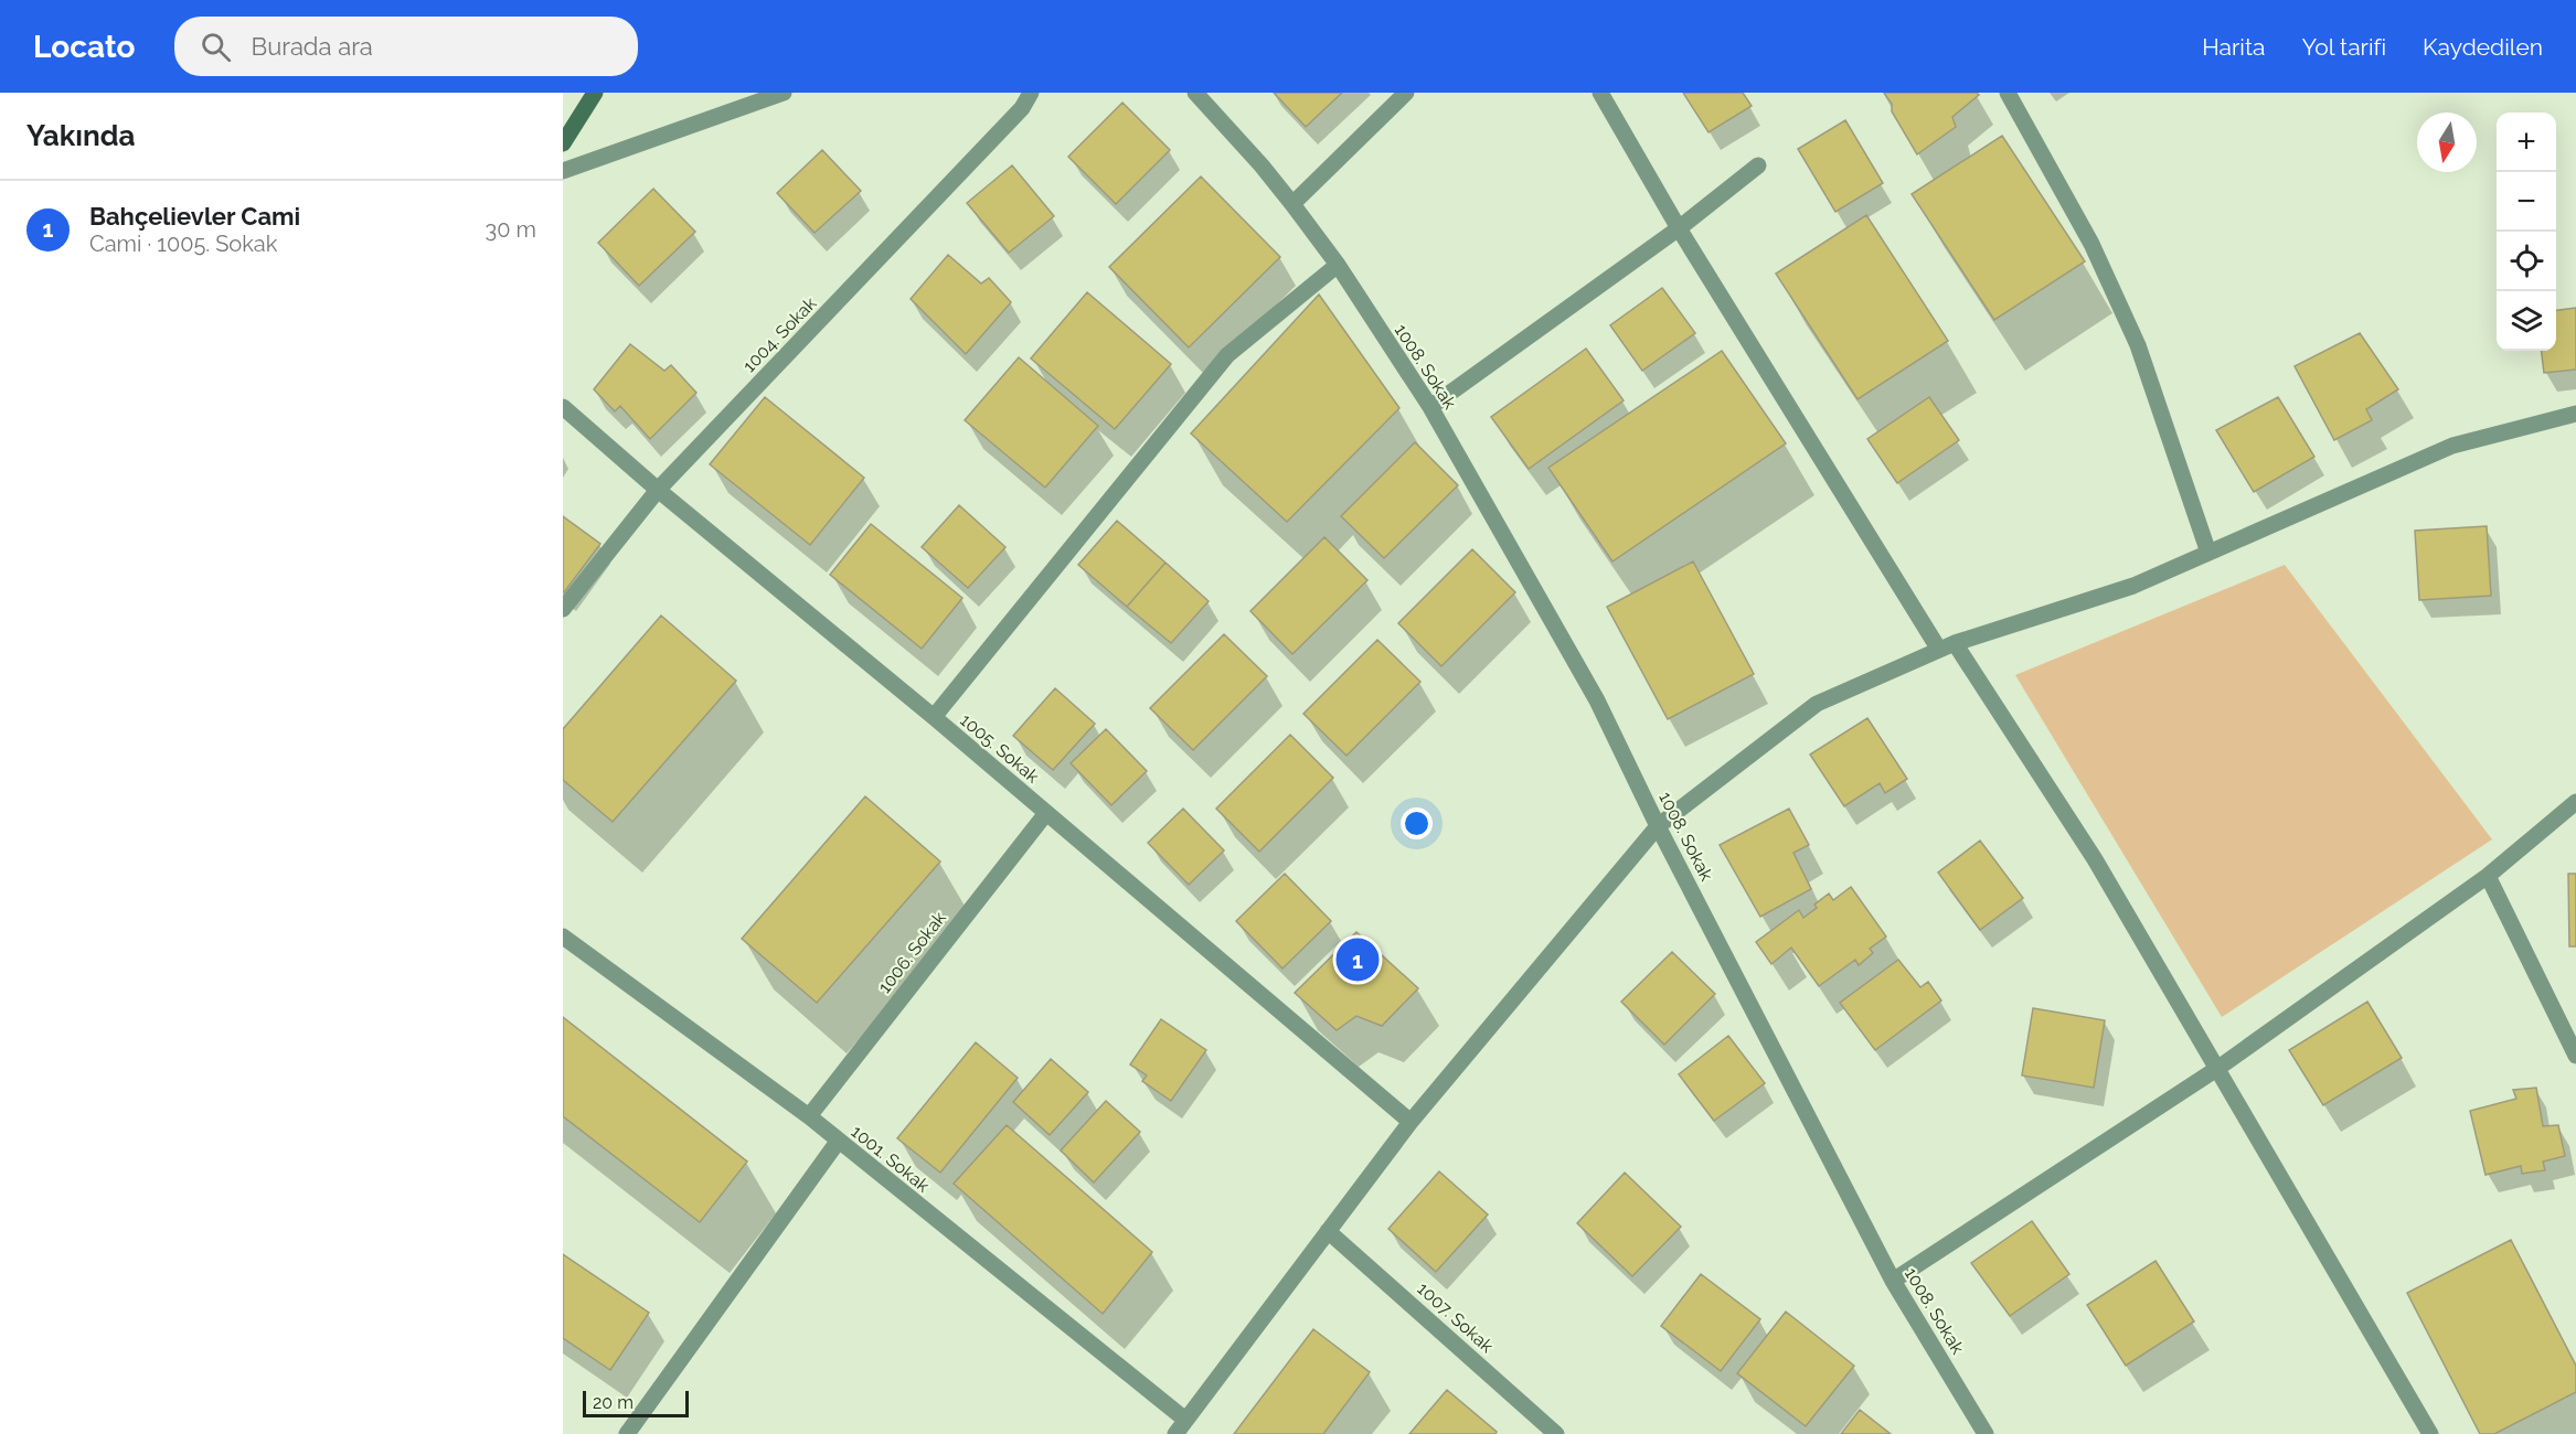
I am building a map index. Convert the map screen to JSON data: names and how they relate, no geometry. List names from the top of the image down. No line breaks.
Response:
{"streets":{"street":["1004. Sokak","1008. Sokak","1005. Sokak","1006. Sokak","1001. Sokak","1007. Sokak"]},"crossings":[["1004. Sokak","1005. Sokak"],["1005. Sokak","1006. Sokak"],["1006. Sokak","1001. Sokak"]],"scale_bar":"20 m","north":"bottom","page":{"header":"Locato","search":"Burada ara","nav":["Harita","Yol tarifi","Kaydedilen"],"heading":"Yakında","map_buttons":["+","−"],"list":[{"mark":"1","name":"Bahçelievler Cami","note":"Cami · 1005. Sokak","value":"30 m"}],"pins":"1","scale":"20 m"}}
